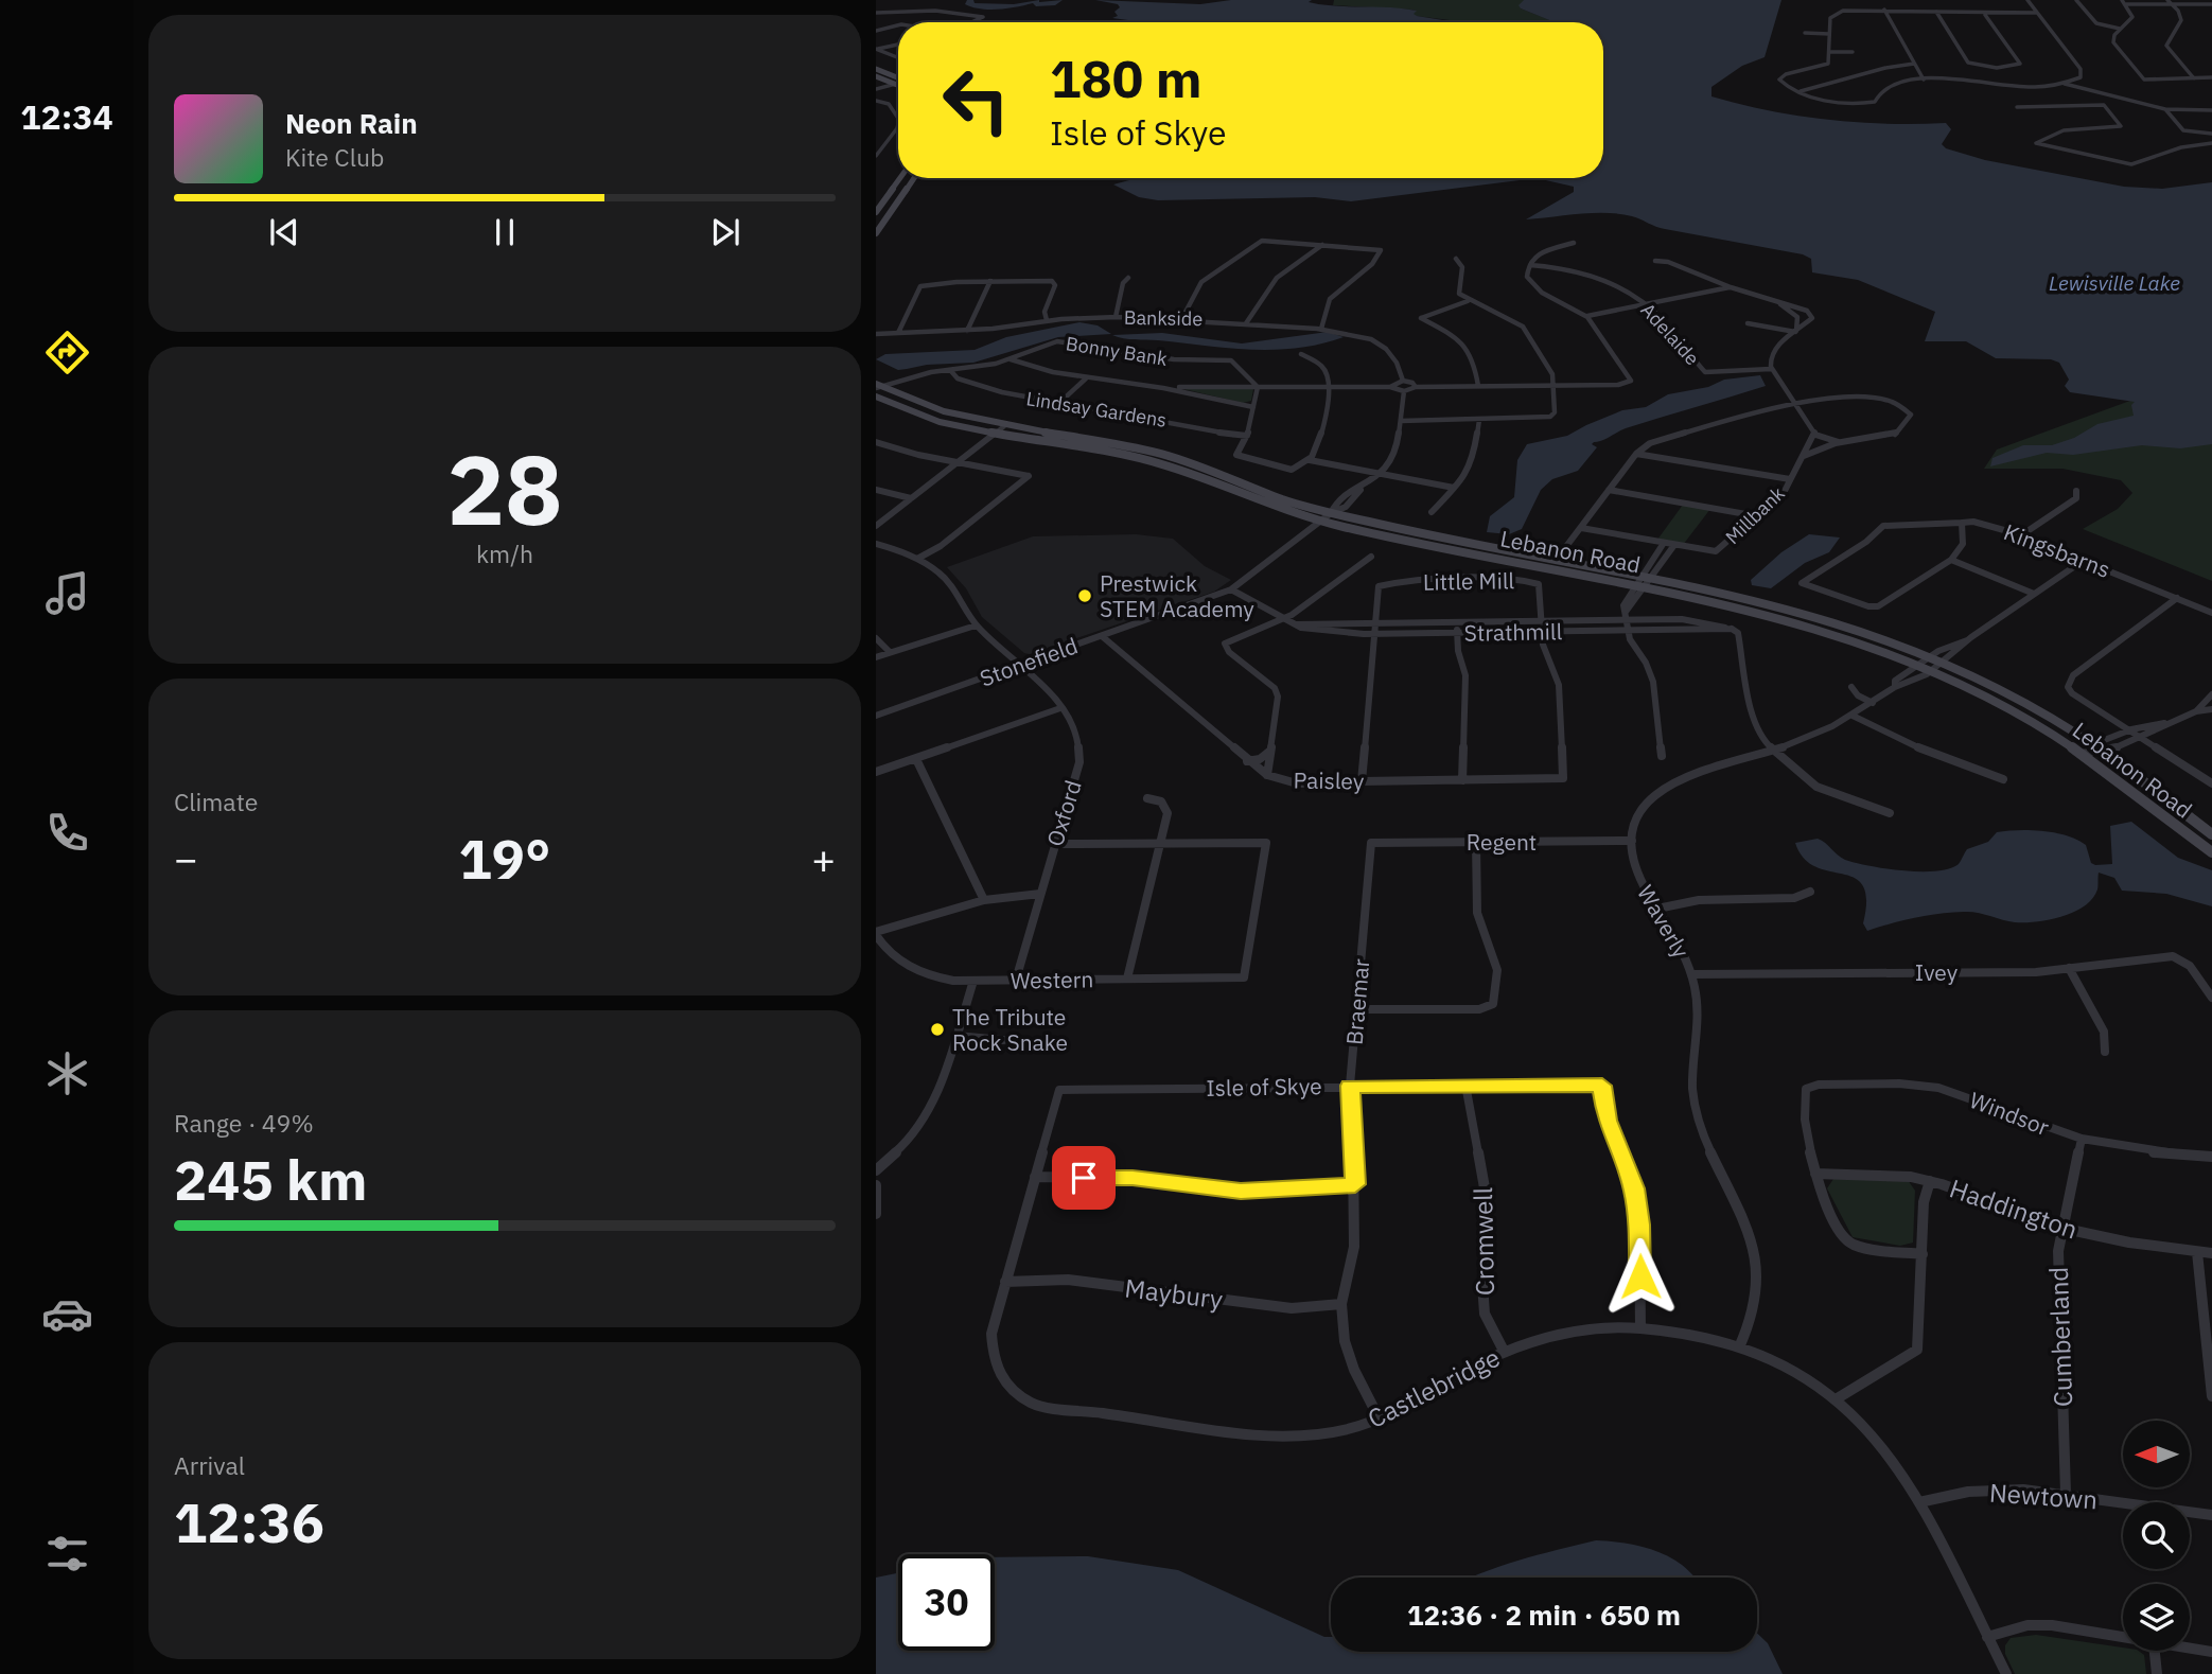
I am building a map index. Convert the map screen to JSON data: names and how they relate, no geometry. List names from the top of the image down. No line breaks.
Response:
{"streets":{"main road":["Lebanon Road"],"street":["Bankside","Adelaide","Bonny Bank","Lindsay Gardens","Millbank","Kingsbarns","Little Mill","Strathmill","Stonefield","Paisley","Oxford","Regent","Waverly","Ivey","Western","Braemar","Isle of Skye","Windsor","Haddington","Cromwell","Maybury","Cumberland","Castlebridge","Newtown"]},"crossings":[["Bonny Bank","Lindsay Gardens"],["Bonny Bank","Lebanon Road"],["Lebanon Road","Stonefield"],["Little Mill","Strathmill"],["Little Mill","Paisley"],["Strathmill","Stonefield"],["Stonefield","Paisley"],["Stonefield","Oxford"],["Oxford","Western"],["Regent","Waverly"],["Regent","Braemar"],["Waverly","Ivey"],["Waverly","Castlebridge"],["Braemar","Isle of Skye"],["Braemar","Maybury"],["Braemar","Castlebridge"],["Isle of Skye","Cromwell"],["Isle of Skye","Castlebridge"],["Windsor","Haddington"],["Windsor","Cumberland"],["Haddington","Cumberland"],["Cromwell","Castlebridge"],["Maybury","Castlebridge"],["Cumberland","Newtown"],["Castlebridge","Newtown"]],"water":["Lewisville Lake"],"places":["Prestwick STEM Academy","The Tribute Rock Snake"],"north":"left","page":{"tabs":"12:34","turn":["180 m","Isle of Skye"],"song":["Neon Rain","Kite Club"],"tile":[["28","km/h"],"Climate",["Range · 49%","245 km"],["Arrival","12:36"]],"heat":["−","19°","+"],"limit":"30","trip":"12:36 · 2 min · 650 m"}}
